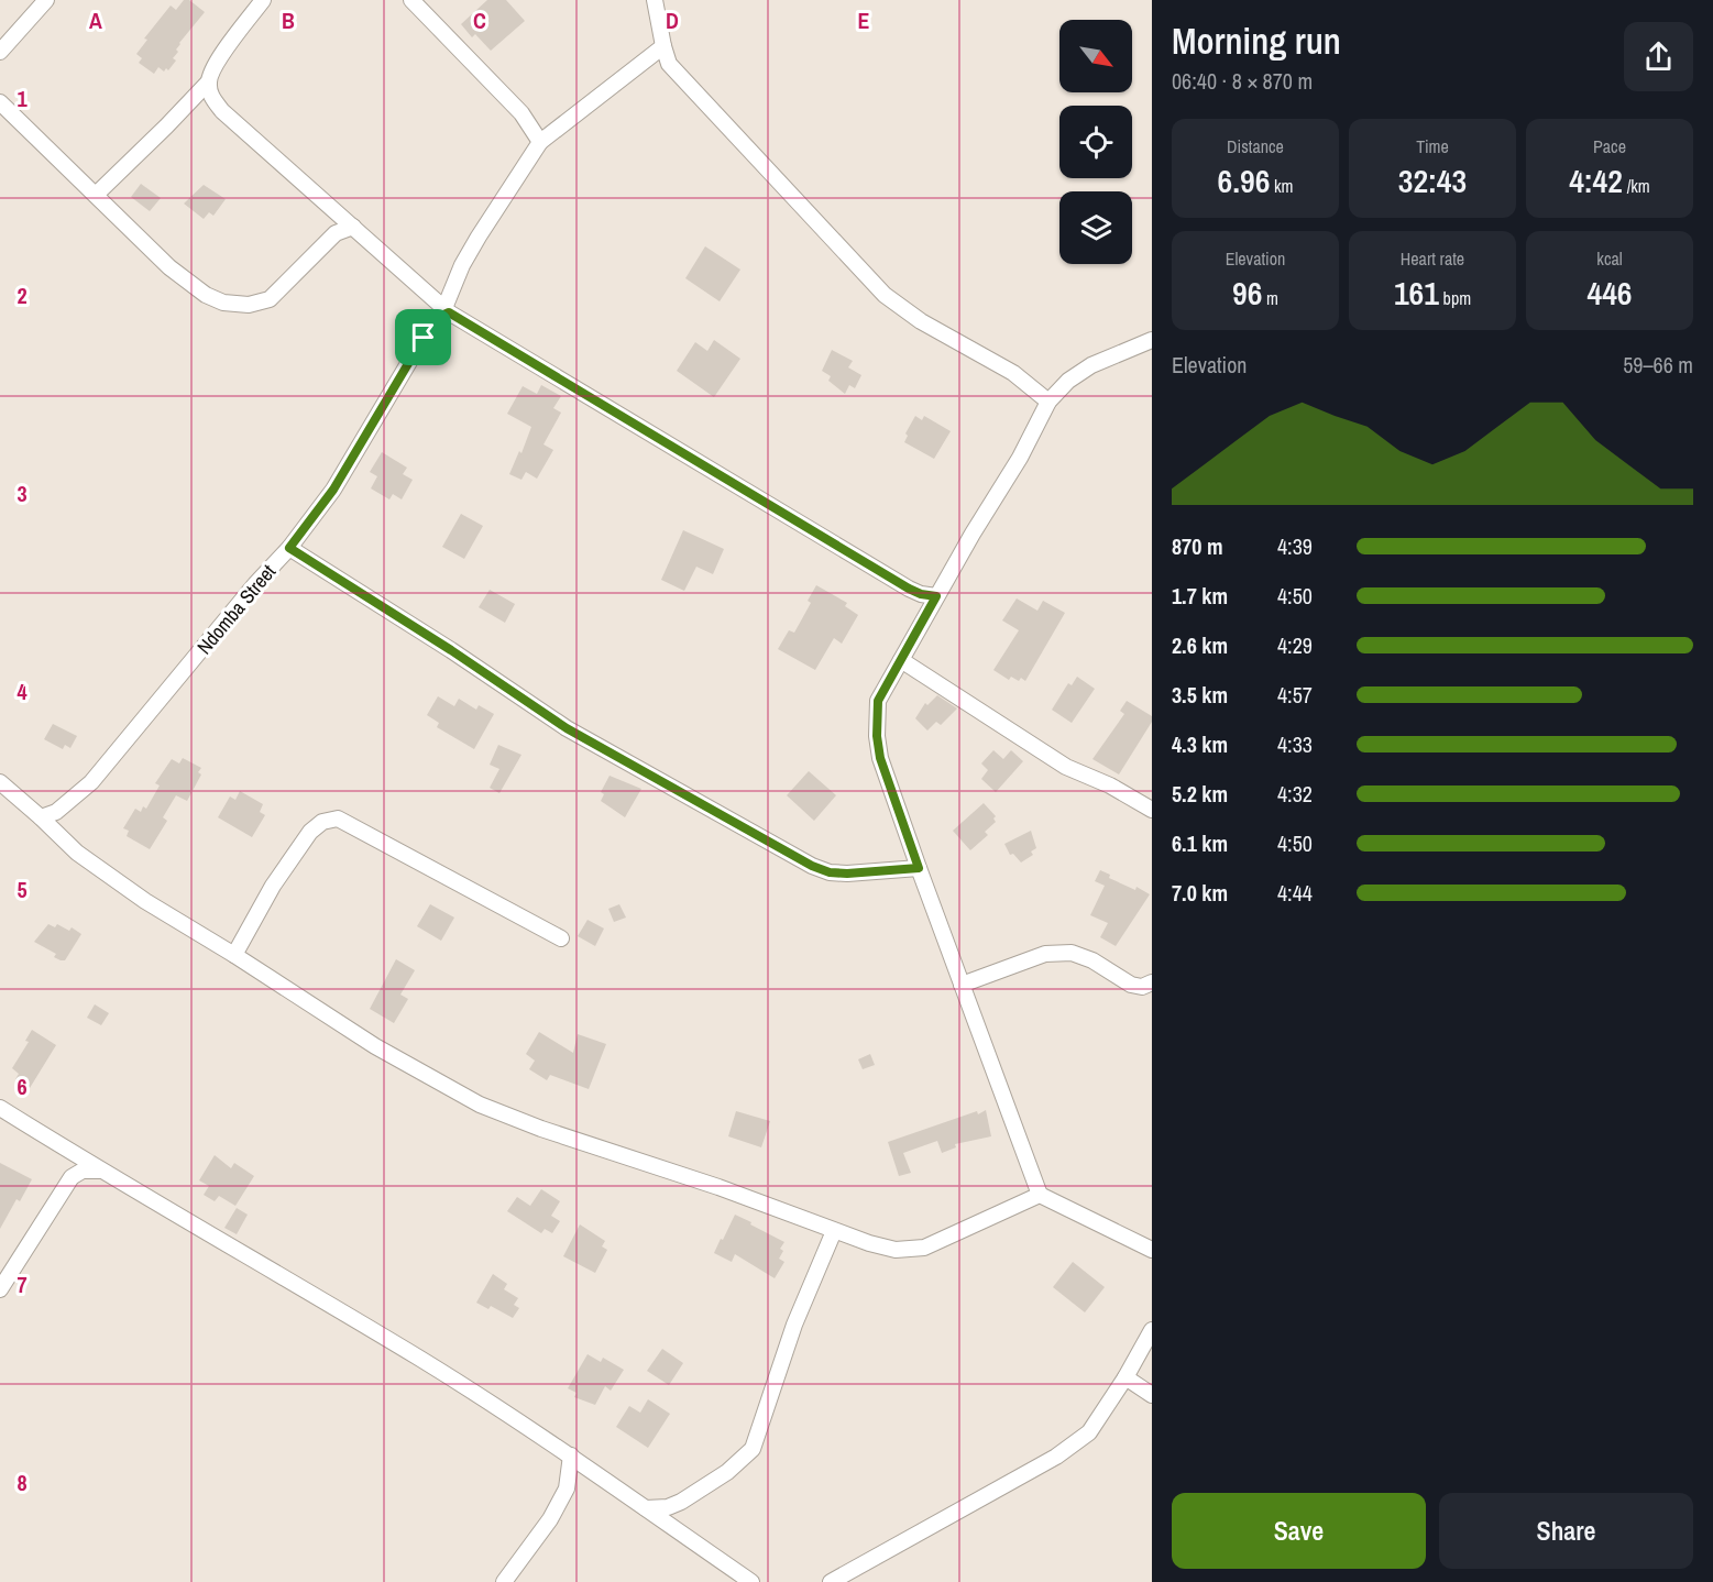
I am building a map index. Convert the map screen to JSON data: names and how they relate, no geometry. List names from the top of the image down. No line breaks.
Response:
{"streets":{"street":["Ndomba Street"]},"north":"bottom right","page":{"heading":["Morning run","06:40 · 8 × 870 m"],"stats":[["Distance","6.96 km"],["Time","32:43"],["Pace","4:42 /km"],["Elevation","96 m"],["Heart rate","161 bpm"],["kcal","446"]],"chart":["Elevation","59–66 m"],"list":[{"name":"870 m","note":"4:39"},{"name":"1.7 km","note":"4:50"},{"name":"2.6 km","note":"4:29"},{"name":"3.5 km","note":"4:57"},{"name":"4.3 km","note":"4:33"},{"name":"5.2 km","note":"4:32"},{"name":"6.1 km","note":"4:50"},{"name":"7.0 km","note":"4:44"}],"buttons":["Save","Share"]},"grid":{"columns":["A","B","C","D","E"],"rows":["1","2","3","4","5","6","7","8"]}}
